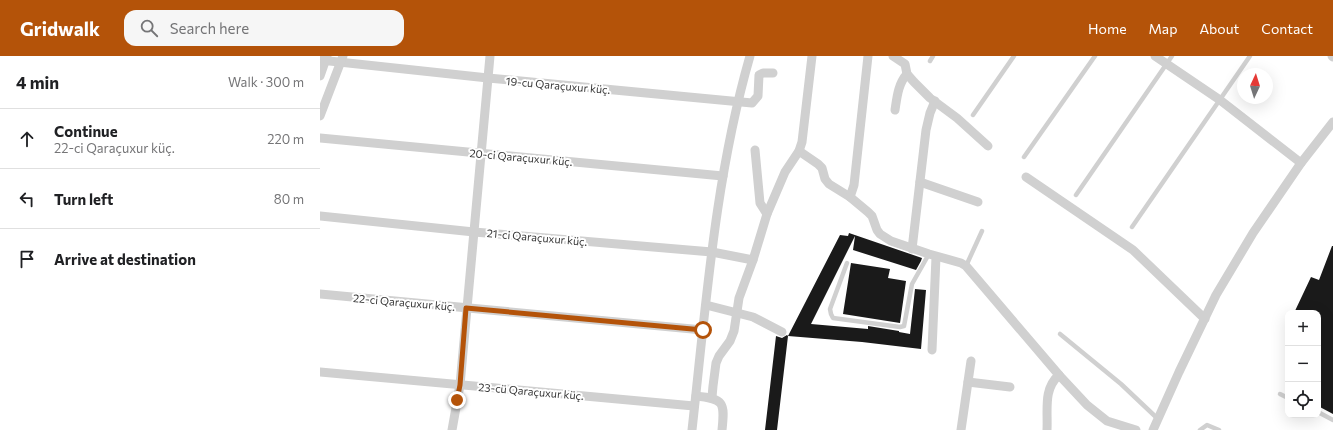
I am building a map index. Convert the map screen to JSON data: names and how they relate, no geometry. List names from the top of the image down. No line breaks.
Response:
{"streets":{"street":["19-cu Qaraçuxur küç.","20-ci Qaraçuxur küç.","21-ci Qaraçuxur küç.","22-ci Qaraçuxur küç.","23-cü Qaraçuxur küç."]},"north":"top","page":{"header":"Gridwalk","search":"Search here","nav":["Home","Map","About","Contact"],"heading":["4 min","Walk · 300 m"],"list":[["Continue","22-ci Qaraçuxur küç.","220 m"],["Turn left","80 m"],"Arrive at destination"],"map_buttons":["+","−"]}}
